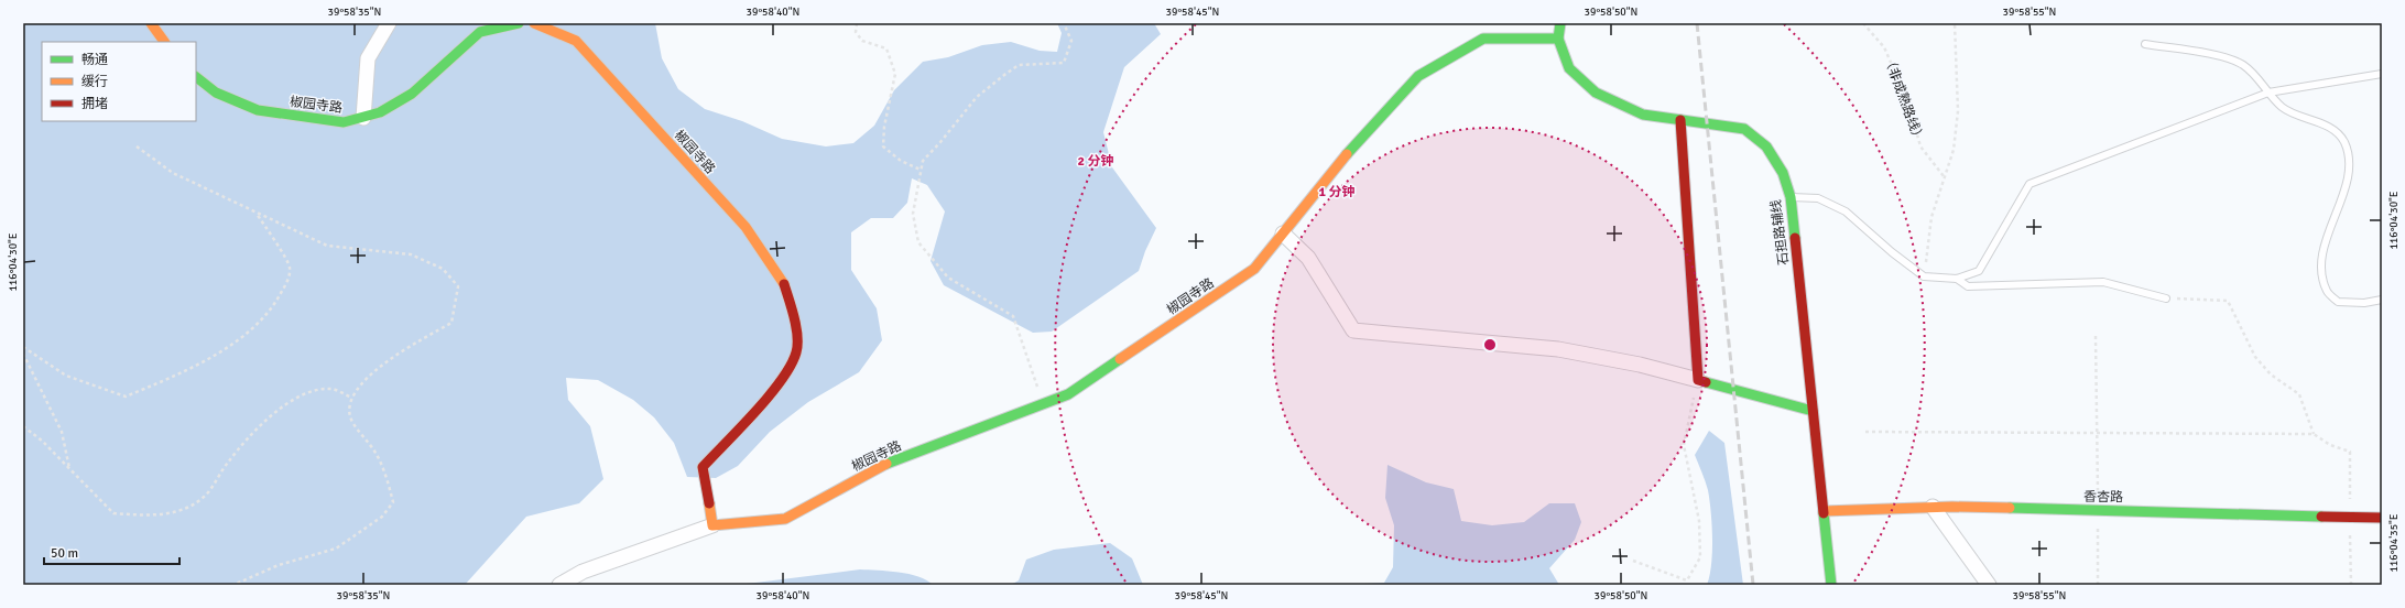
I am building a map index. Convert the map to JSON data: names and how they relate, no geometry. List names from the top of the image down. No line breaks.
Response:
{"streets":{"street":["椒园寺路","石担路辅线","香杏路"],"path":["（非成熟路线）"]},"crossings":[["椒园寺路","石担路辅线"],["石担路辅线","香杏路"]],"legend":["畅通","缓行","拥堵"],"scale_bar":"50 m","coordinates":["39°58'35\"N","39°58'40\"N","39°58'45\"N","39°58'50\"N","39°58'55\"N","116°04'30\"E","116°04'35\"E"],"rings":["2 分钟","1 分钟"]}
